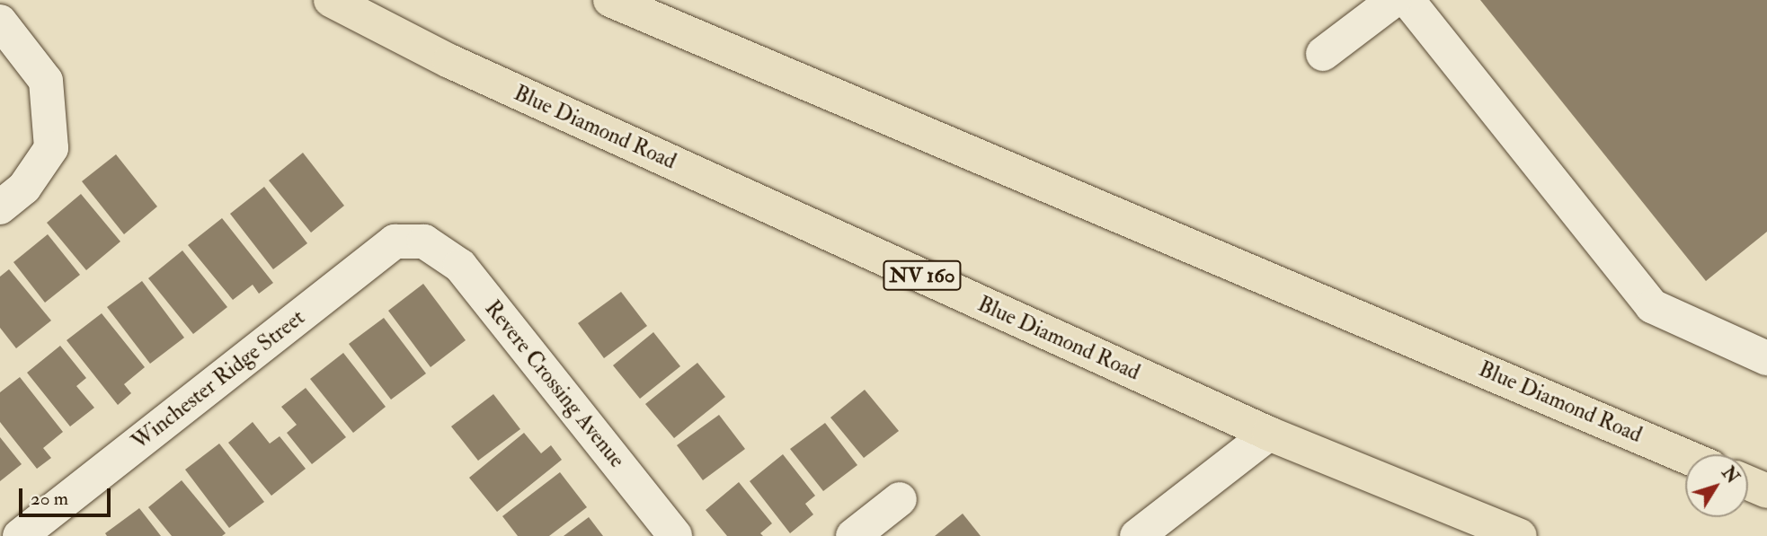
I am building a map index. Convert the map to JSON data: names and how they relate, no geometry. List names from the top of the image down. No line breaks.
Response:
{"streets":{"highway":["Blue Diamond Road","NV 160"],"street":["Winchester Ridge Street","Revere Crossing Avenue"]},"crossings":[["Winchester Ridge Street","Revere Crossing Avenue"]],"scale_bar":"20 m","north":"top right"}
